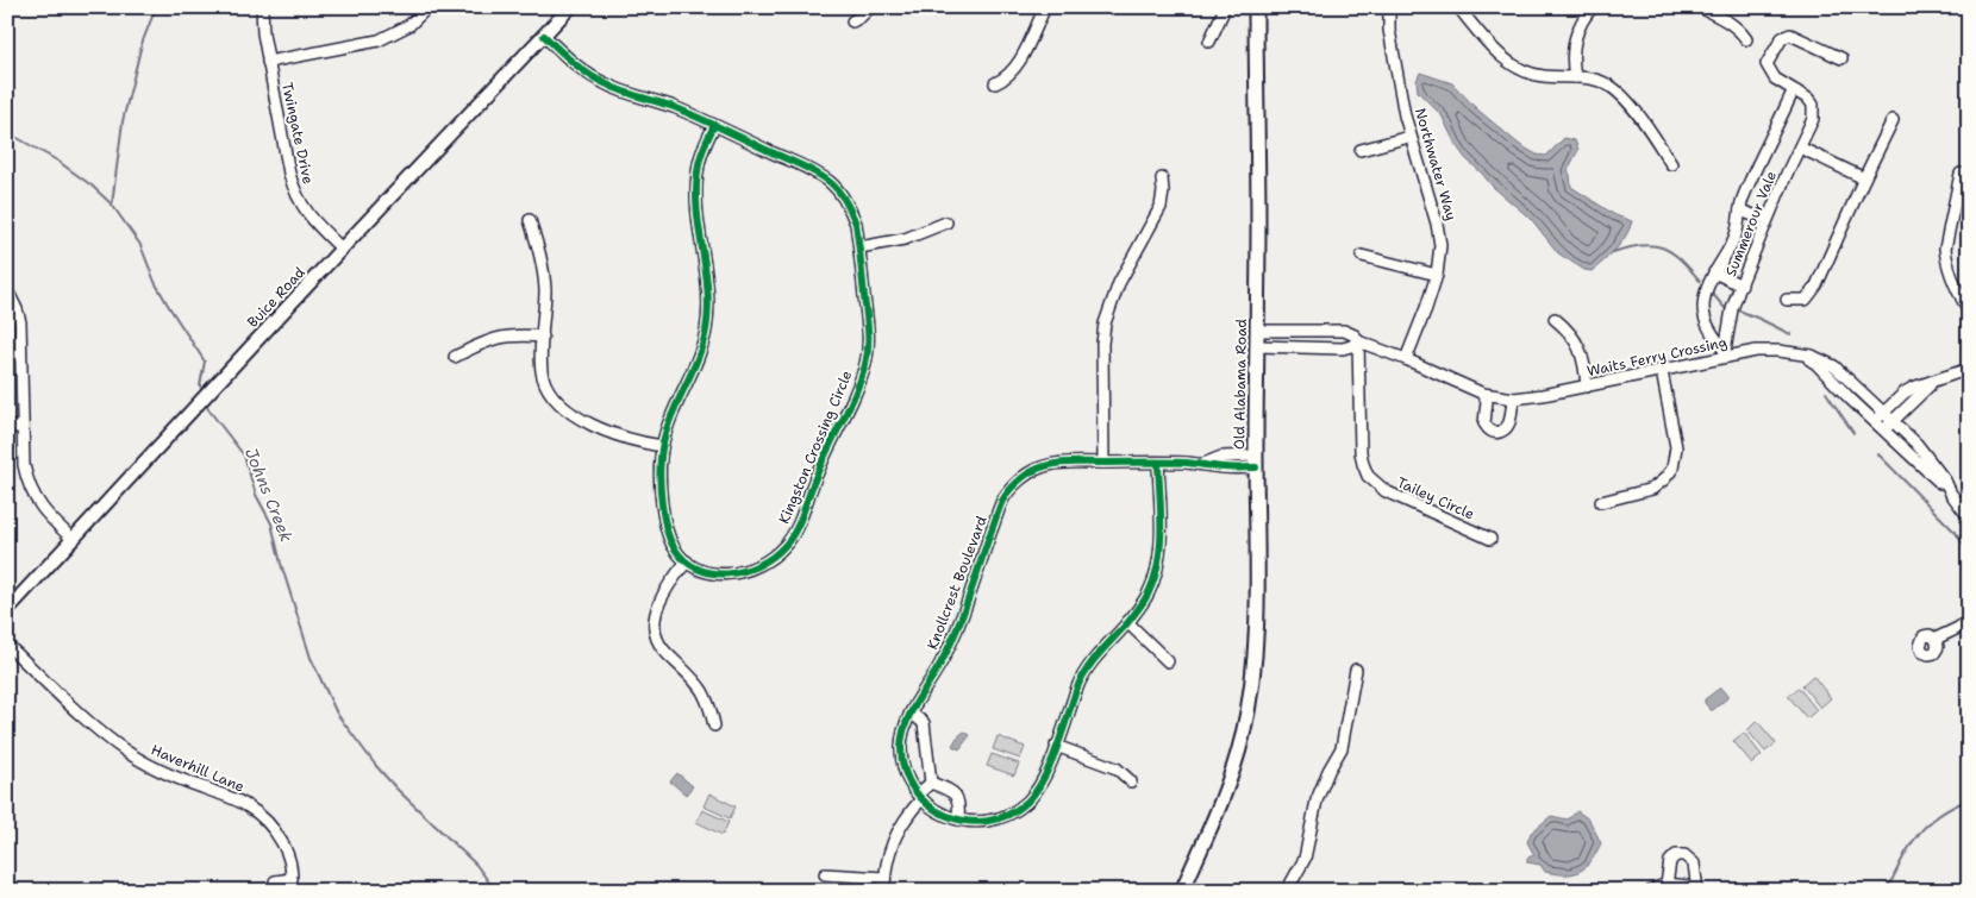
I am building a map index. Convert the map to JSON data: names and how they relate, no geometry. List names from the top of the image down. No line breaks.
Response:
{"streets":{"main road":["Old Alabama Road"],"street":["Twingate Drive","Northwater Way","Summerour Vale","Buice Road","Waits Ferry Crossing","Kingston Crossing Circle","Tailey Circle","Knollcrest Boulevard","Haverhill Lane"]},"crossings":[["Twingate Drive","Buice Road"],["Northwater Way","Waits Ferry Crossing"],["Summerour Vale","Waits Ferry Crossing"],["Buice Road","Kingston Crossing Circle"],["Waits Ferry Crossing","Old Alabama Road"],["Waits Ferry Crossing","Tailey Circle"],["Old Alabama Road","Knollcrest Boulevard"]],"water":["Johns Creek"]}
